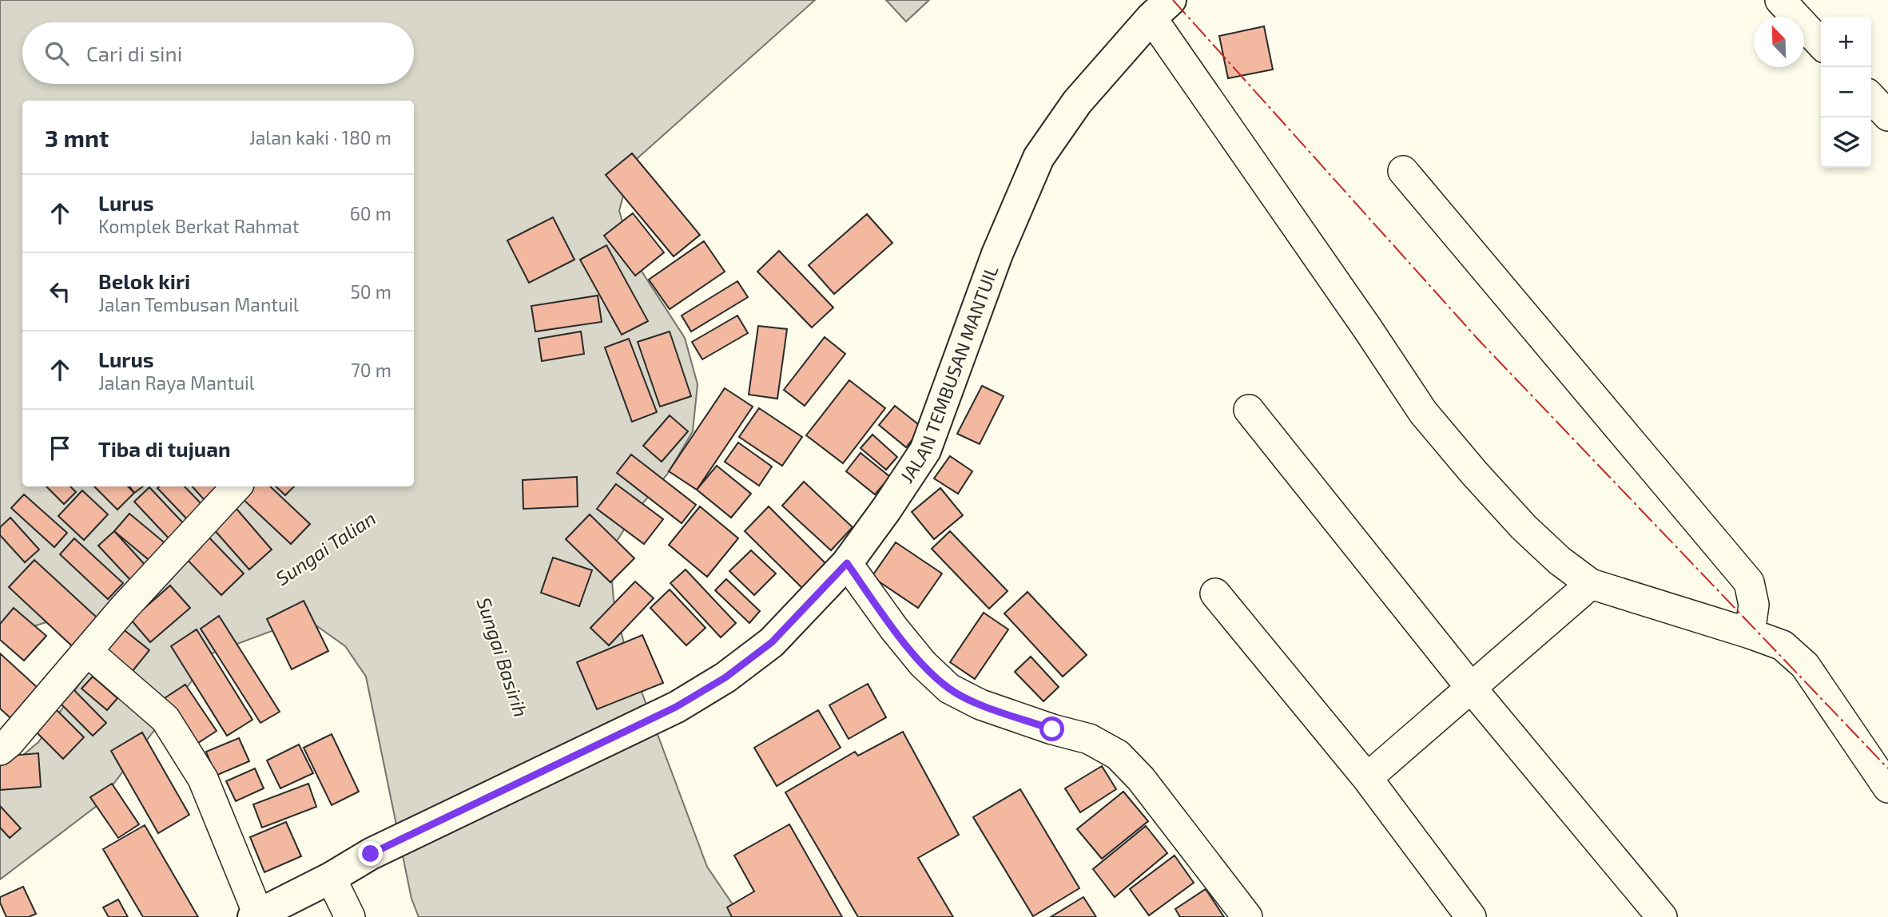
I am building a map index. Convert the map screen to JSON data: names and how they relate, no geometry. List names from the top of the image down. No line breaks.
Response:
{"streets":{"street":["JALAN TEMBUSAN MANTUIL"]},"water":["Sungai Talian","Sungai Basirih"],"north":"top left","page":{"map_buttons":["+","−"],"search":"Cari di sini","heading":["3 mnt","Jalan kaki · 180 m"],"list":[["Lurus","Komplek Berkat Rahmat","60 m"],["Belok kiri","Jalan Tembusan Mantuil","50 m"],["Lurus","Jalan Raya Mantuil","70 m"],"Tiba di tujuan"]}}
